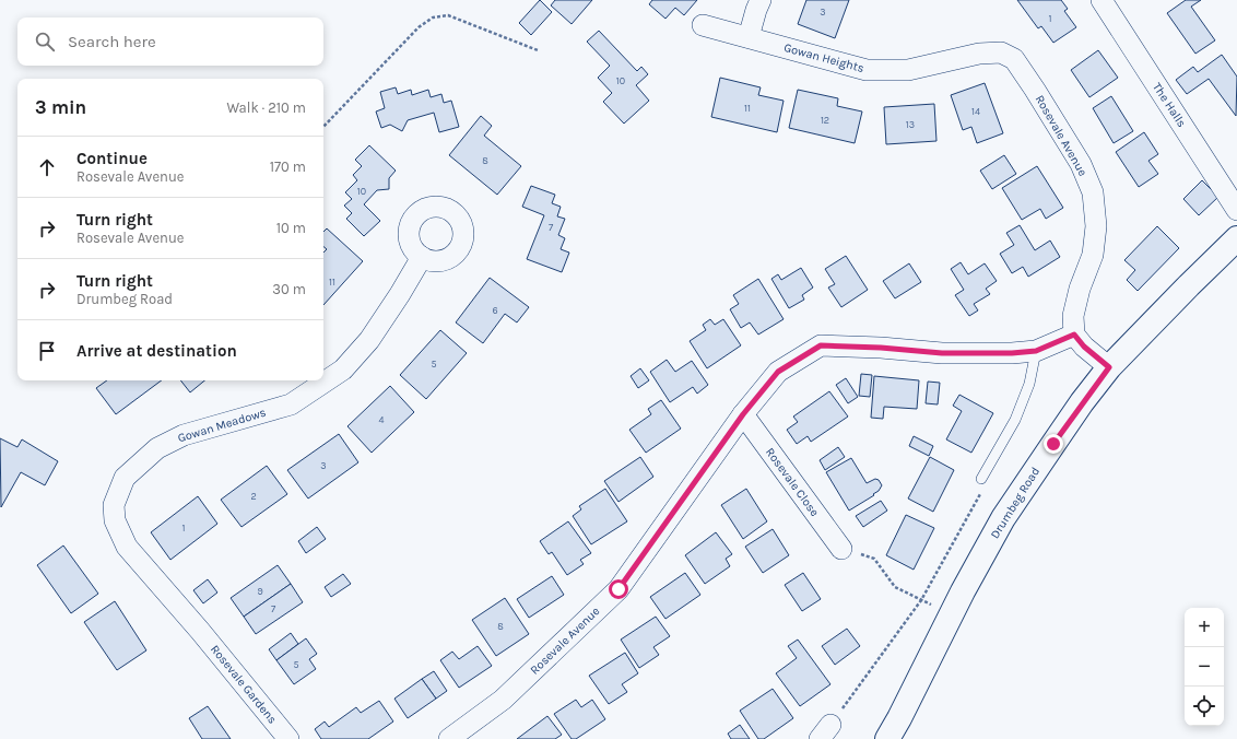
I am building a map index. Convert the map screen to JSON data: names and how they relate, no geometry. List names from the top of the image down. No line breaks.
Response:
{"streets":{"street":["Gowan Heights","The Halls","Rosevale Avenue","Gowan Meadows","Rosevale Close","Drumbeg Road","Rosevale Gardens"]},"crossings":[["Gowan Heights","Rosevale Avenue"],["Rosevale Avenue","Rosevale Close"],["Gowan Meadows","Rosevale Gardens"]],"house_numbers":["3","1","10","11","14","12","13","8","10","7","11","6","5","4","3","2","1","9","7","8","5"],"page":{"search":"Search here","heading":["3 min","Walk · 210 m"],"list":[["Continue","Rosevale Avenue","170 m"],["Turn right","Rosevale Avenue","10 m"],["Turn right","Drumbeg Road","30 m"],"Arrive at destination"],"map_buttons":["+","−"]}}
